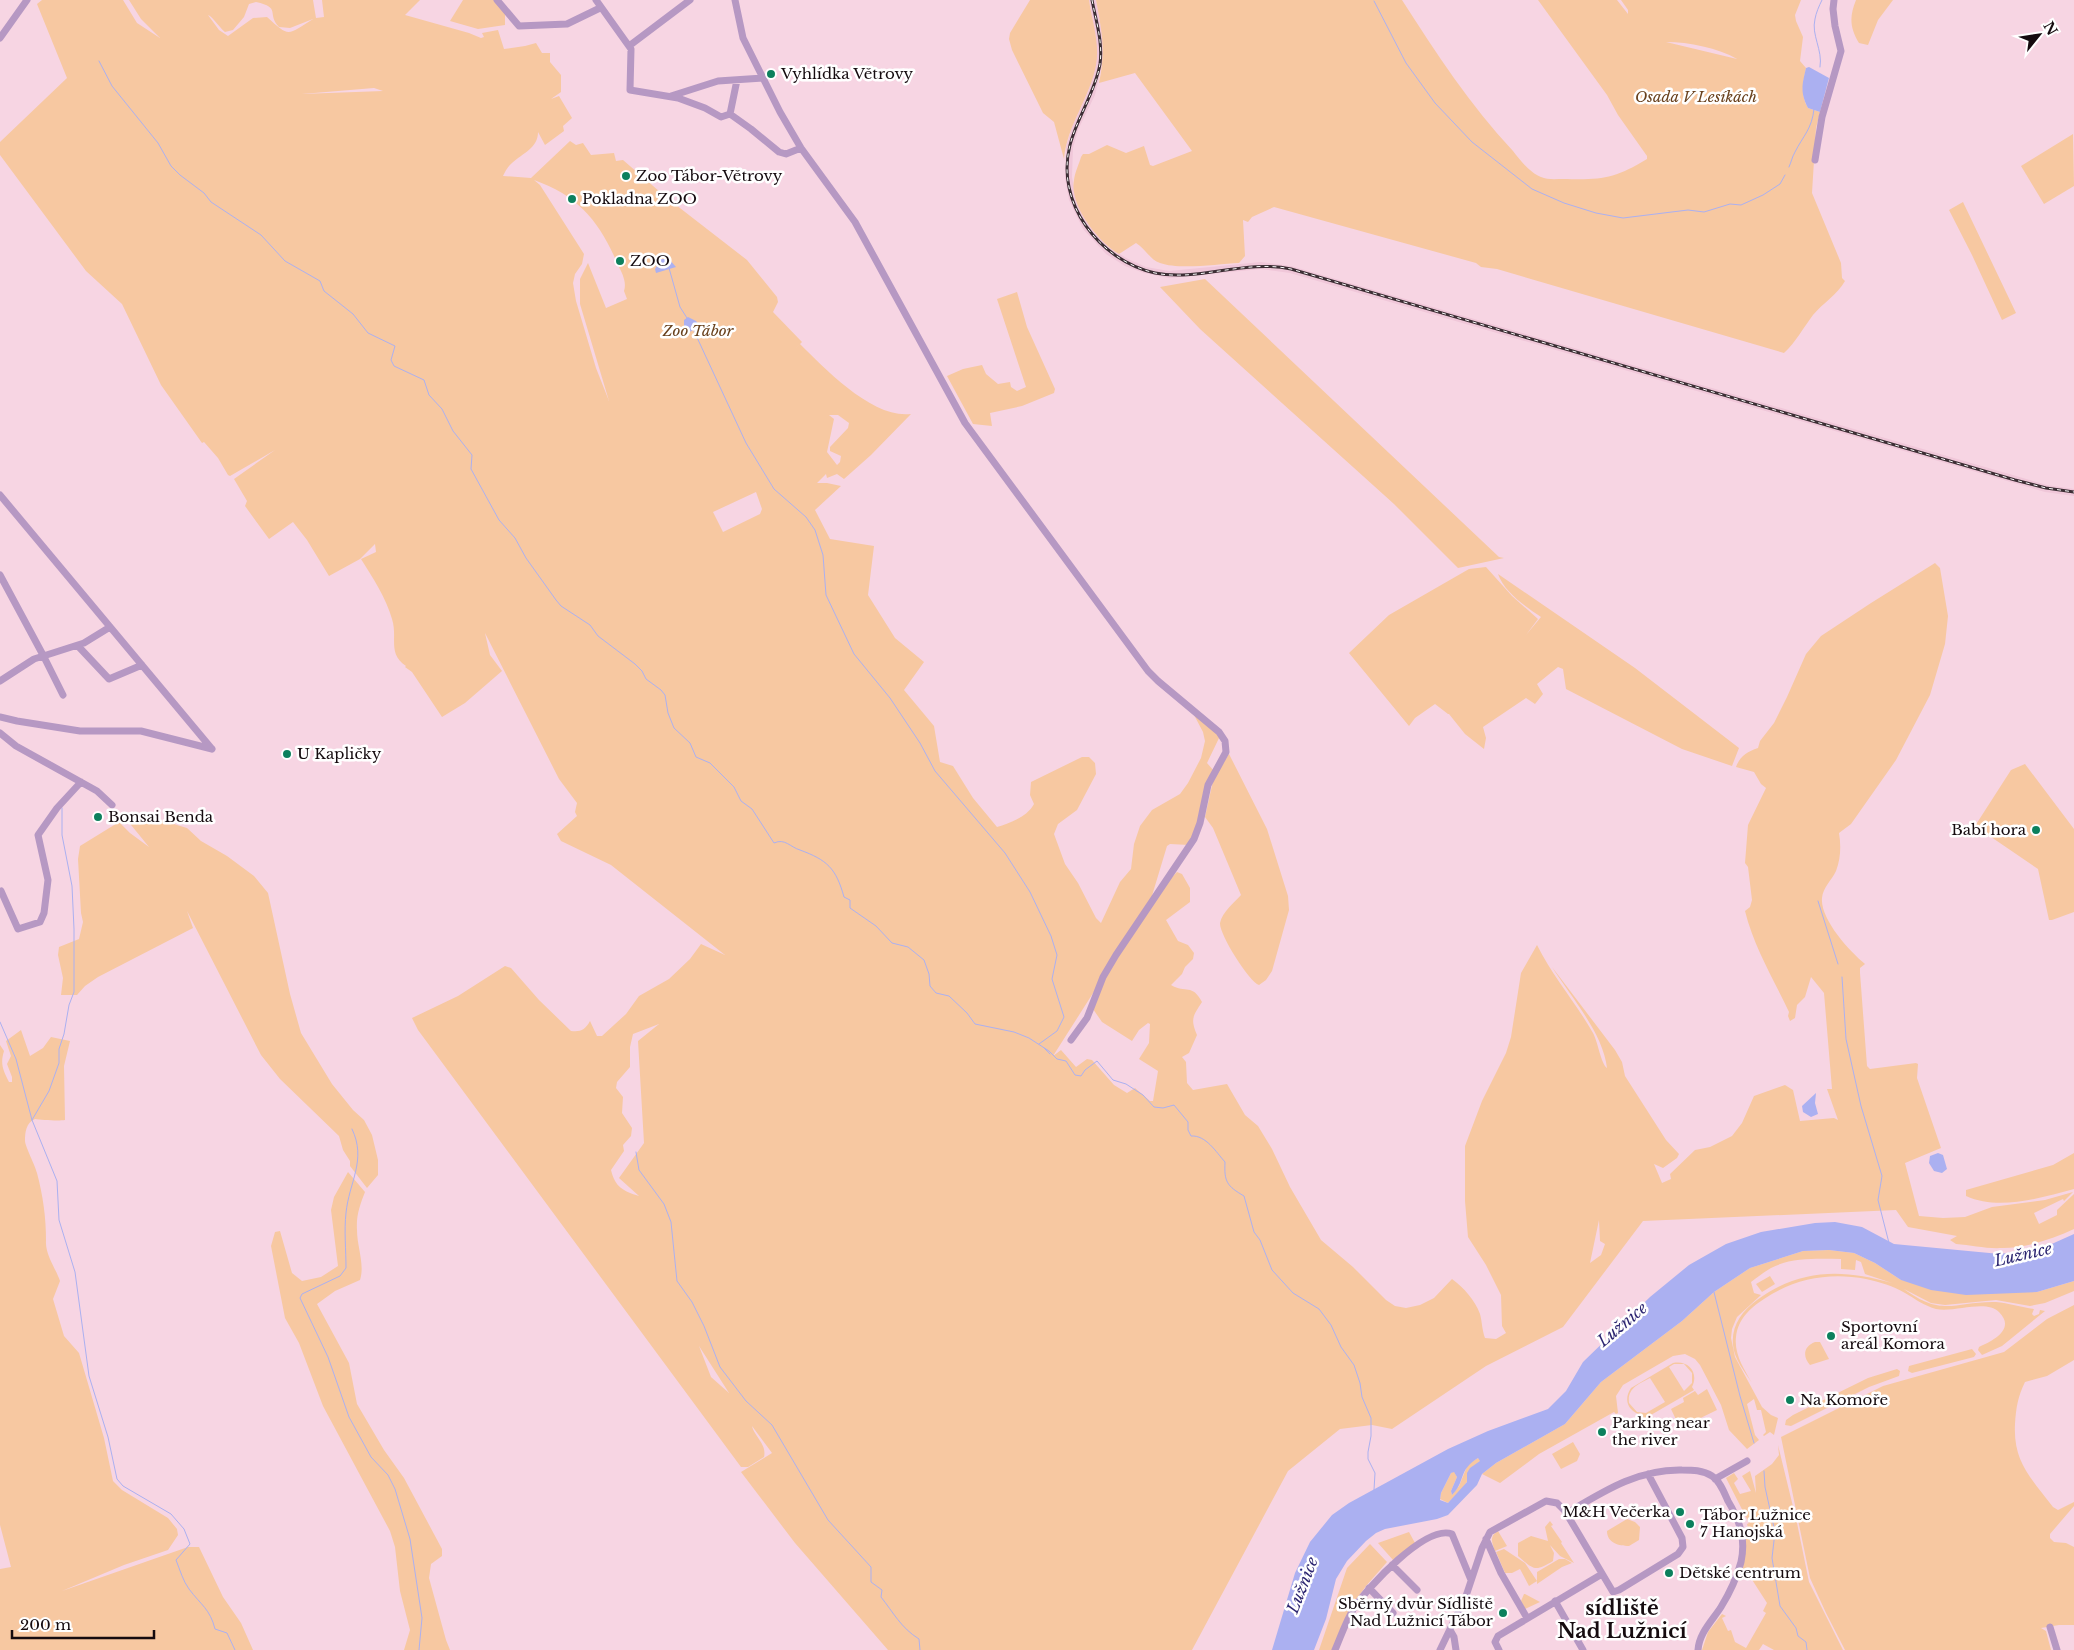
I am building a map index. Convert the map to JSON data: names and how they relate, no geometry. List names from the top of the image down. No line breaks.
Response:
{"districts":["sídliště Nad Lužnicí"],"water":["Lužnice"],"parks":["Osada V Lesíkách","Zoo Tábor"],"places":["Vyhlídka Větrovy","Zoo Tábor-Větrovy","Pokladna ZOO","ZOO","U Kapličky","Bonsai Benda","Babí hora","Sportovní areál Komora","Na Komoře","Parking near the river","M&H Večerka","Tábor Lužnice 7 Hanojská","Dětské centrum","Sběrný dvůr Sídliště Nad Lužnicí Tábor"],"scale_bar":"200 m","north":"top right"}
